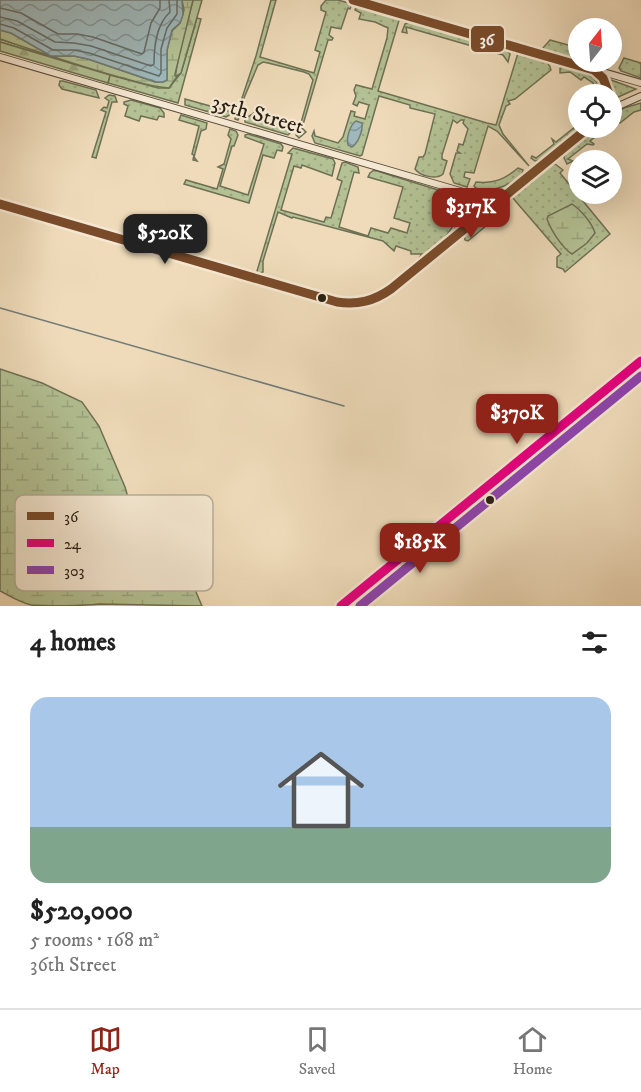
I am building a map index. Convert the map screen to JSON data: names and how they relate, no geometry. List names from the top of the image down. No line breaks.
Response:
{"streets":{"street":["35th Street"]},"lines":["transit line 36","transit line 24","transit line 303"],"legend":["36","24","303"],"north":"top","page":{"price":["$317K","$520K","$370K","$185K"],"heading":"4 homes","list":[{"name":"$520,000","note":"5 rooms · 168 m² · 36th Street"}],"tabs":["Map","Saved","Home"]}}
